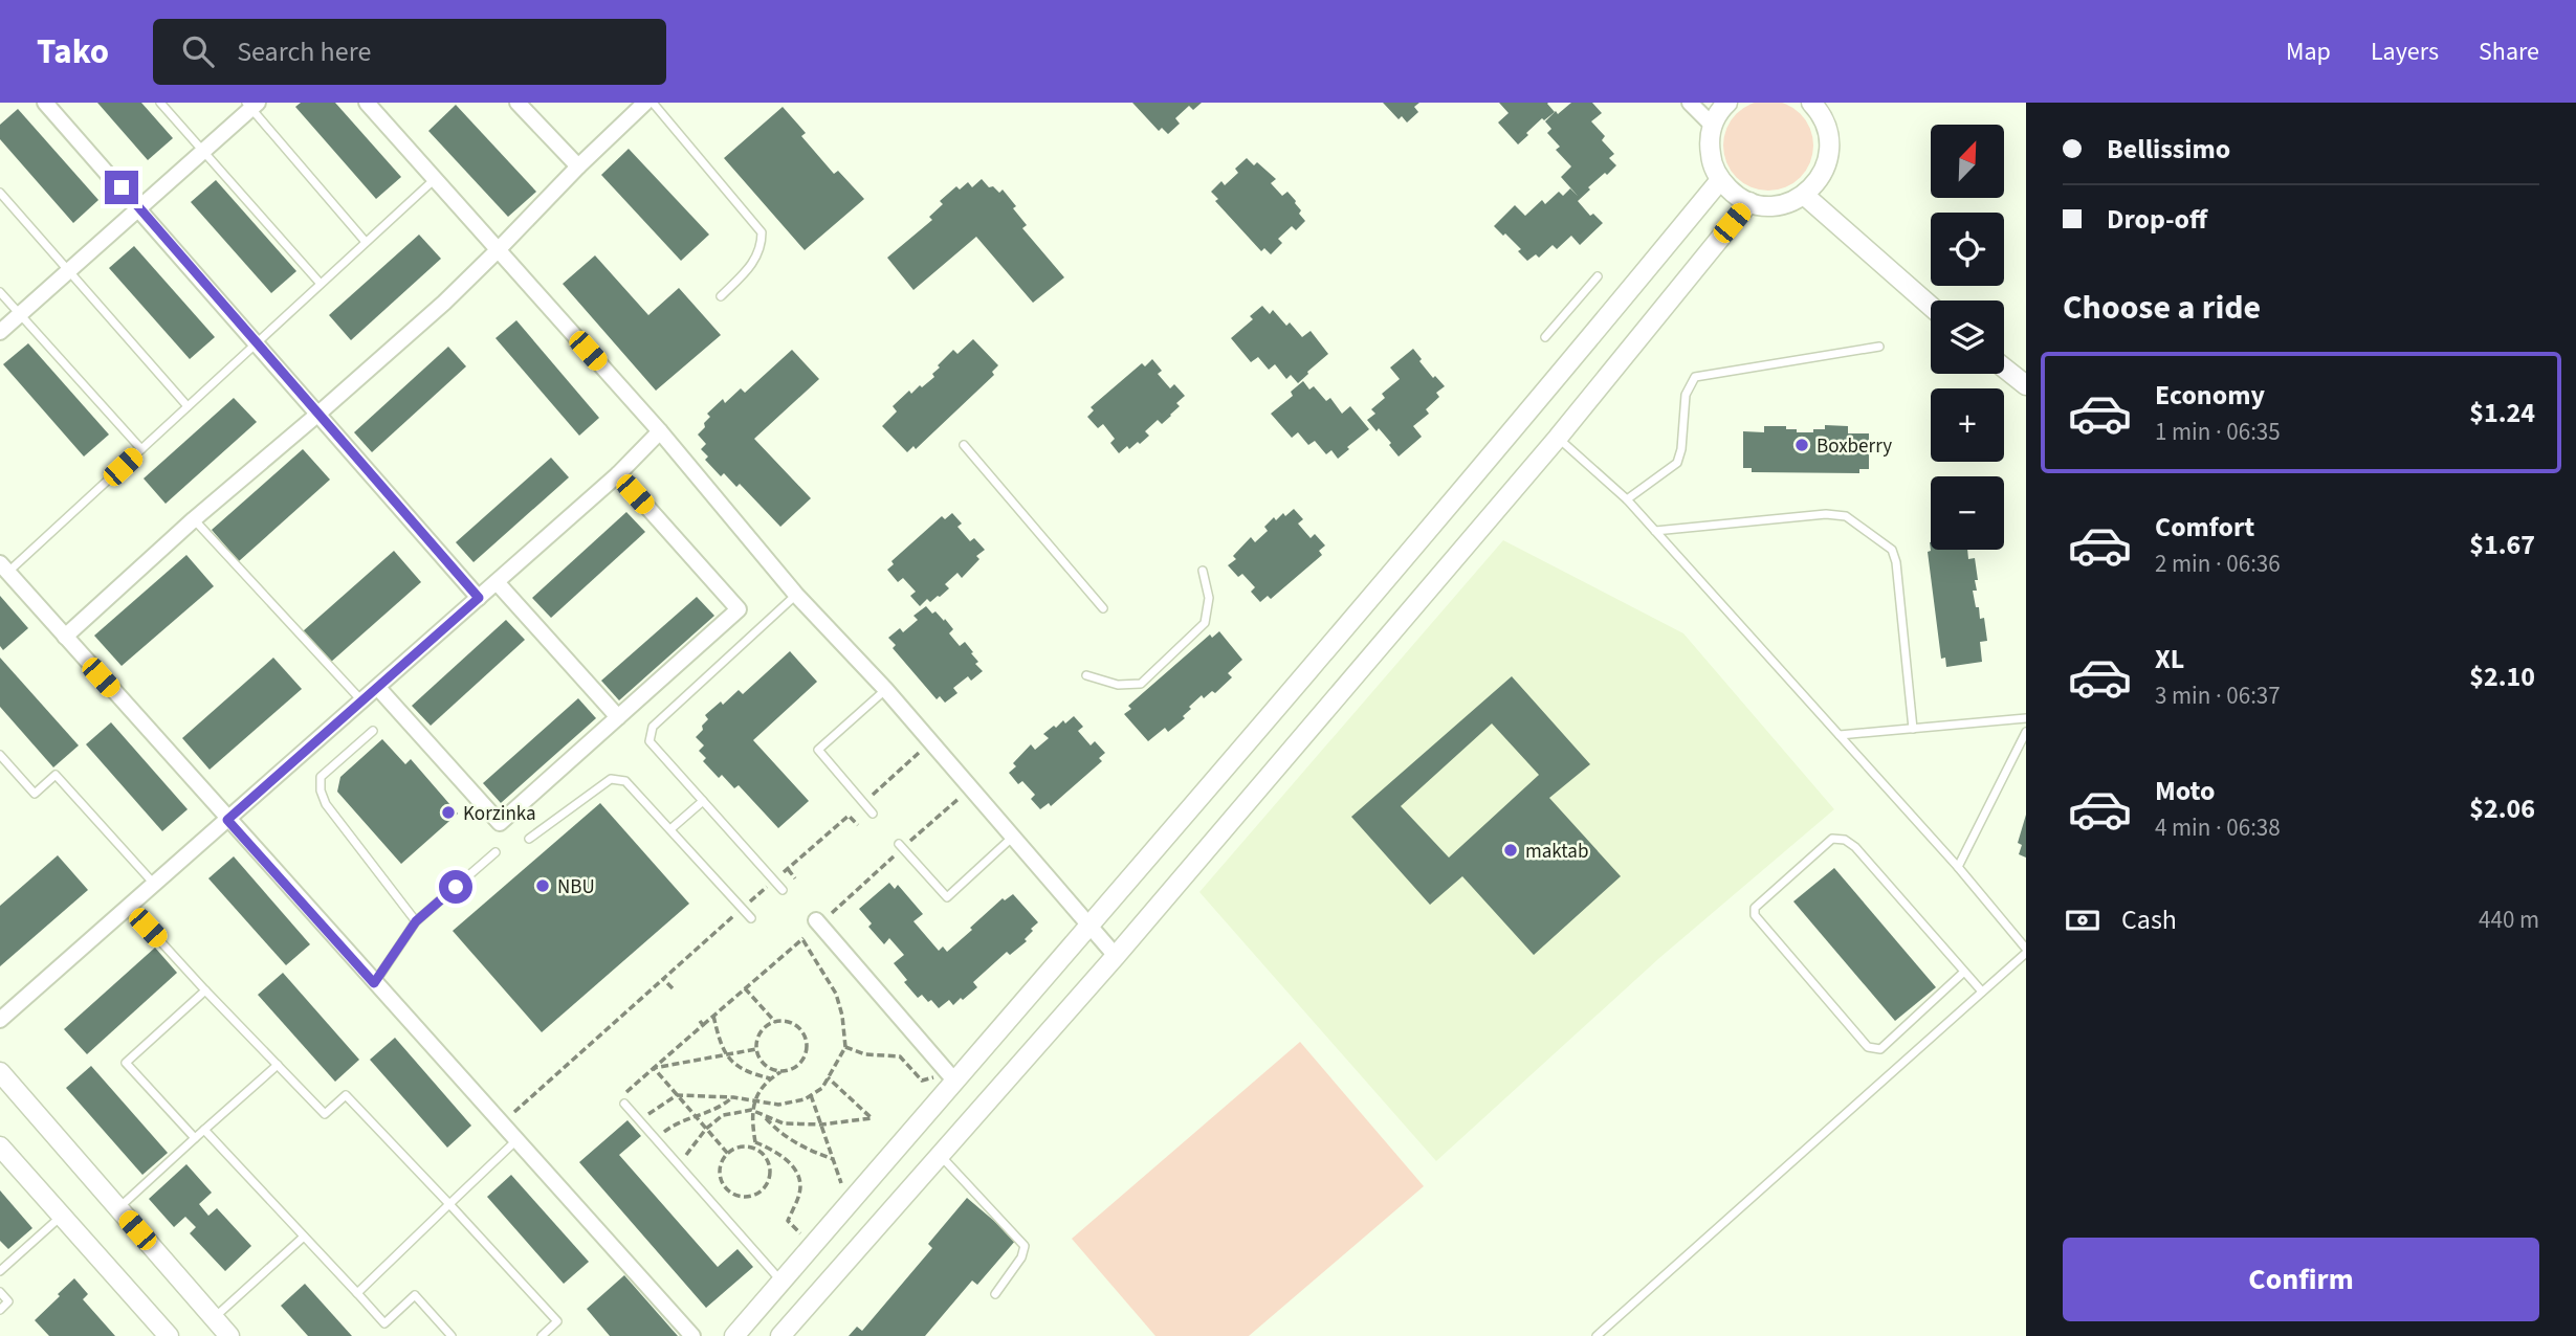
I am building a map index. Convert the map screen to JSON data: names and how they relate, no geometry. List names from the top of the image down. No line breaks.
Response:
{"places":["Boxberry","Korzinka","maktab","NBU"],"north":"top right","page":{"header":"Tako","search":"Search here","nav":["Map","Layers","Share"],"banner":["Bellissimo","Drop-off"],"map_buttons":["+","−"],"heading":"Choose a ride","list":[{"name":"Economy","note":"1 min · 06:35","value":"$1.24"},{"name":"Comfort","note":"2 min · 06:36","value":"$1.67"},{"name":"XL","note":"3 min · 06:37","value":"$2.10"},{"name":"Moto","note":"4 min · 06:38","value":"$2.06"}],"pay":["Cash","440 m"],"buttons":"Confirm"}}
